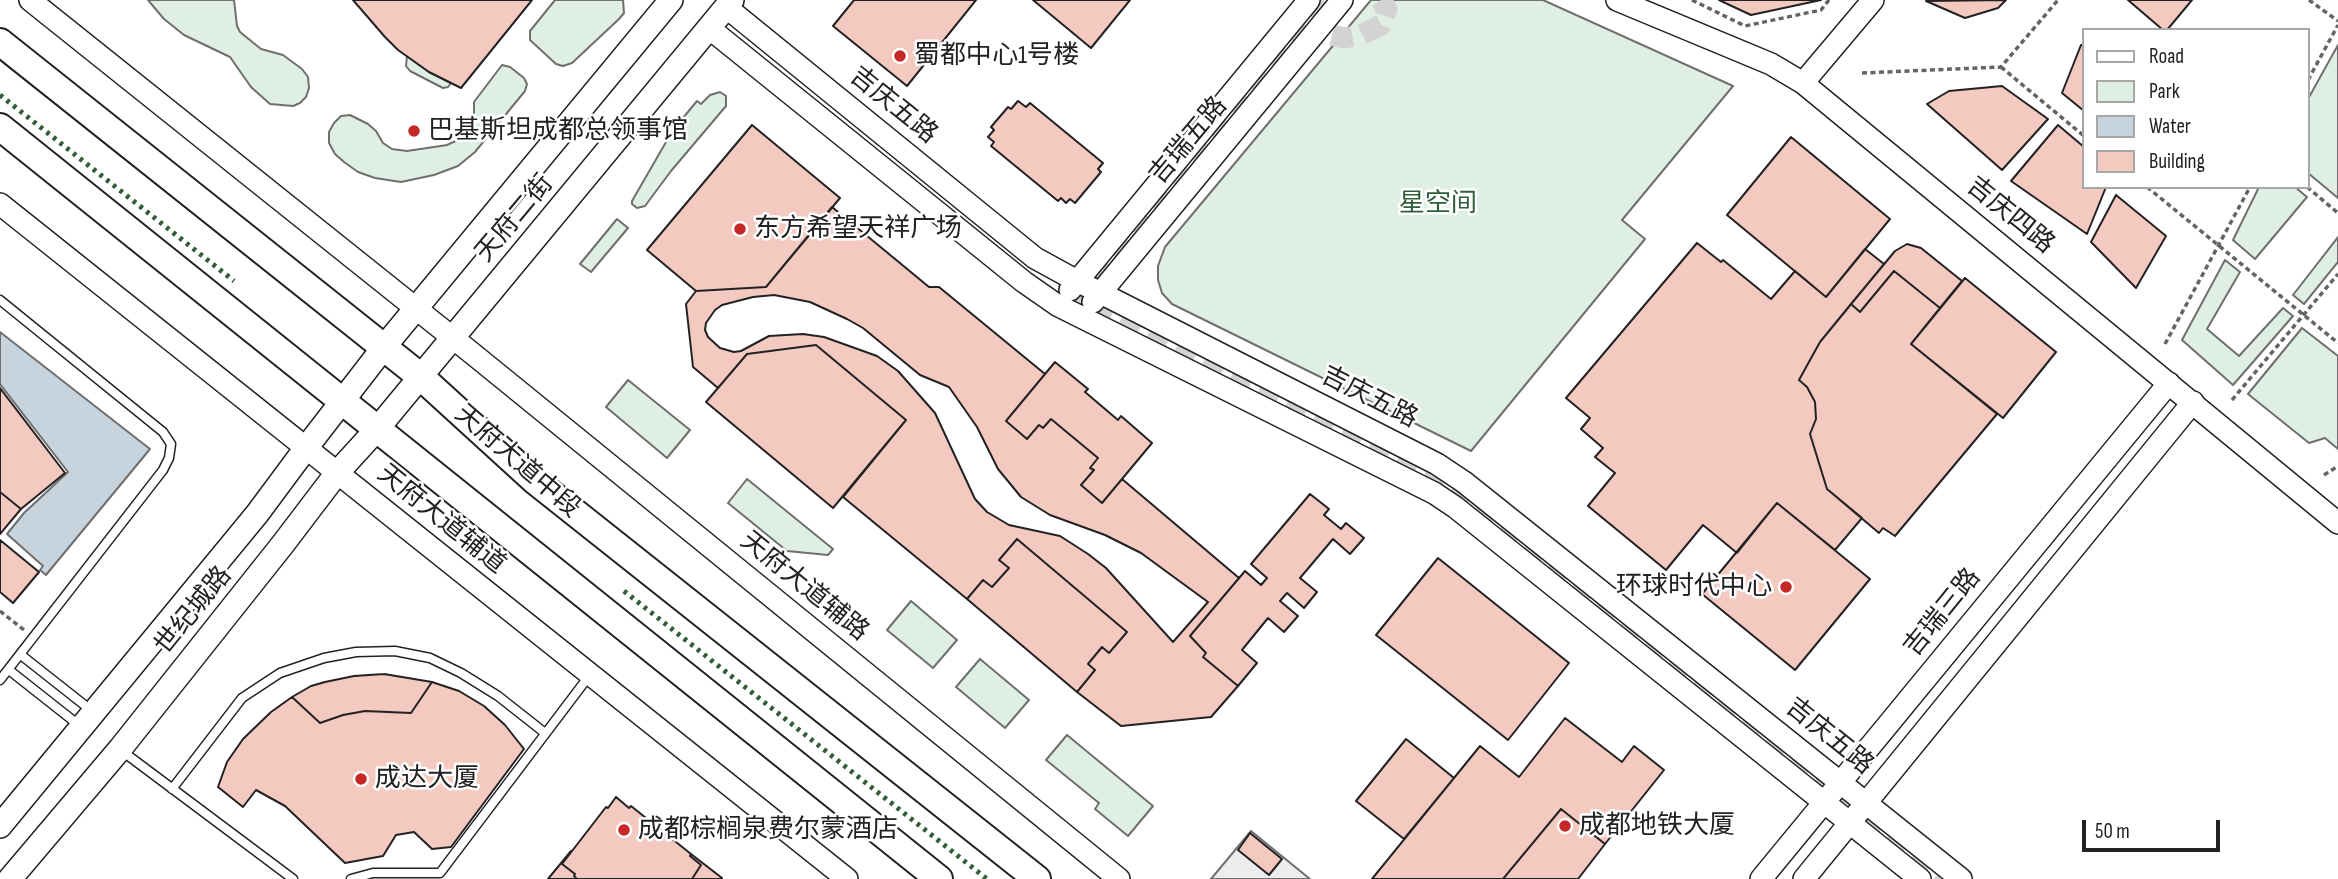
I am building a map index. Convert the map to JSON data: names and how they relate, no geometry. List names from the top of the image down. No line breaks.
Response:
{"streets":{"main road":["天府二街","天府大道中段","世纪城路"],"street":["吉庆五路","吉瑞五路","吉庆四路","天府大道辅道","天府大道辅路","吉瑞三路"]},"crossings":[["吉庆五路","吉瑞五路"],["吉庆五路","天府二街"],["吉庆五路","吉瑞三路"],["吉庆四路","吉瑞三路"],["天府二街","天府大道中段"],["天府二街","天府大道辅路"],["天府二街","世纪城路"],["天府大道中段","世纪城路"],["天府大道辅道","世纪城路"]],"parks":["星空间"],"places":["蜀都中心1号楼","巴基斯坦成都总领事馆","东方希望天祥广场","环球时代中心","成达大厦","成都地铁大厦","成都棕榈泉费尔蒙酒店"],"legend":["Road","Park","Water","Building"],"scale_bar":"50 m"}
